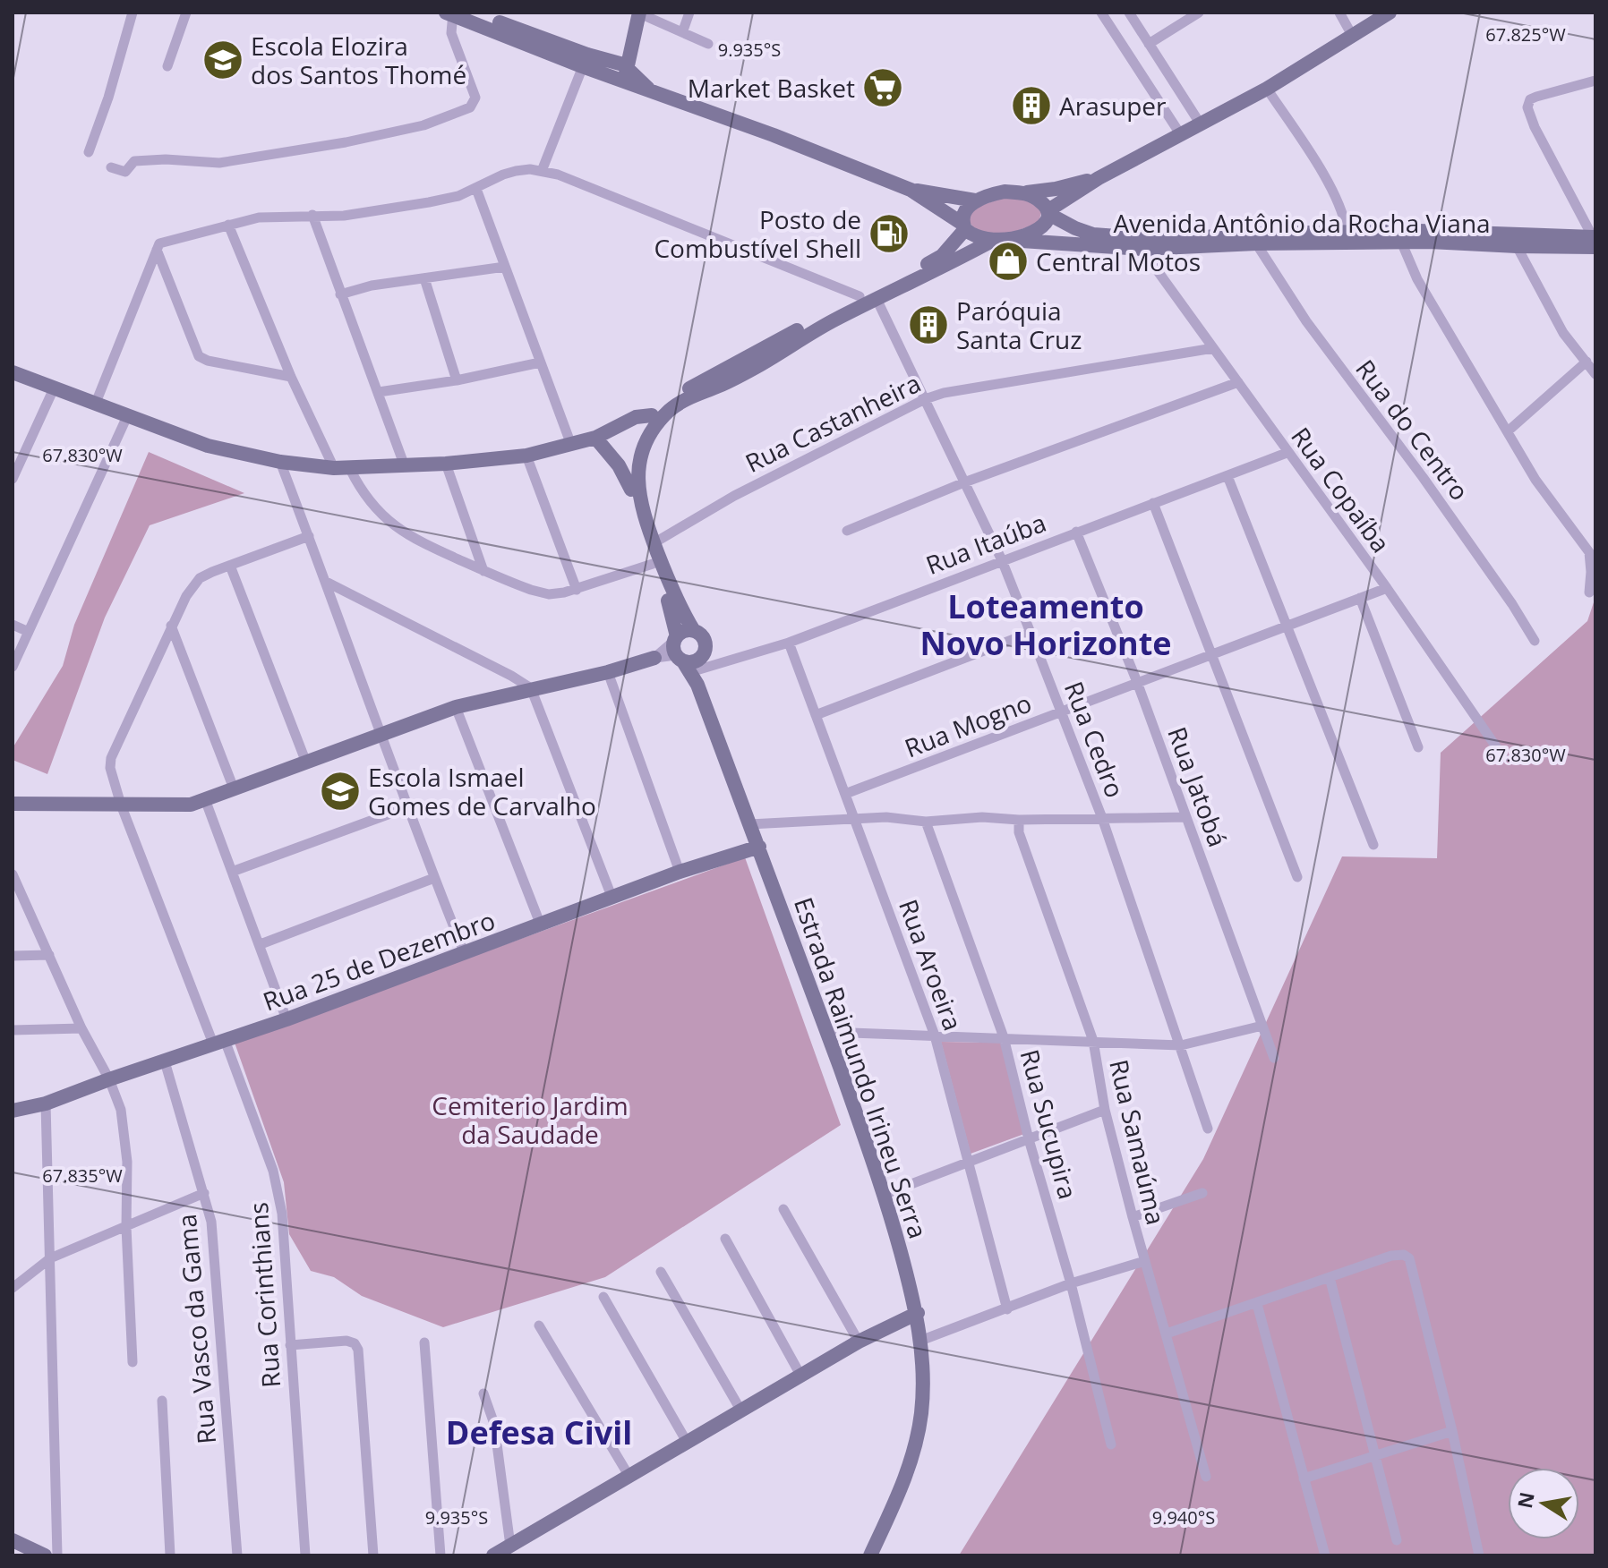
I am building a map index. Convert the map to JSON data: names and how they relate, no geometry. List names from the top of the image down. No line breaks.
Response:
{"streets":{"street":["Avenida Antônio da Rocha Viana","Rua Castanheira","Rua do Centro","Rua Copaíba","Rua Itaúba","Rua Mogno","Rua Cedro","Rua Jatobá","Rua 25 de Dezembro","Rua Aroeira","Estrada Raimundo Irineu Serra","Rua Sucupira","Rua Samaúma","Rua Corinthians","Rua Vasco da Gama"]},"crossings":[["Avenida Antônio da Rocha Viana","Rua do Centro"],["Avenida Antônio da Rocha Viana","Rua Copaíba"],["Rua Castanheira","Rua Copaíba"],["Rua Castanheira","Rua Cedro"],["Rua Castanheira","Estrada Raimundo Irineu Serra"],["Rua Copaíba","Rua Itaúba"],["Rua Copaíba","Rua Mogno"],["Rua Itaúba","Rua Cedro"],["Rua Itaúba","Rua Jatobá"],["Rua Itaúba","Rua Aroeira"],["Rua Itaúba","Estrada Raimundo Irineu Serra"],["Rua Mogno","Rua Cedro"],["Rua Mogno","Rua Jatobá"],["Rua Mogno","Rua Aroeira"],["Rua Cedro","Estrada Raimundo Irineu Serra"],["Rua 25 de Dezembro","Estrada Raimundo Irineu Serra"],["Rua 25 de Dezembro","Rua Corinthians"],["Rua 25 de Dezembro","Rua Vasco da Gama"]],"districts":["Loteamento Novo Horizonte","Defesa Civil"],"parks":["Cemiterio Jardim da Saudade"],"places":{"school or university":["Escola Elozira dos Santos Thomé","Escola Ismael Gomes de Carvalho"],"supermarket":["Market Basket"],"building":["Arasuper","Paróquia Santa Cruz"],"fuel station":["Posto de Combustível Shell"],"shop":["Central Motos"]},"north":"left","coordinates":["67.825°W","9.935°S","67.830°W","67.835°W","9.940°S"]}
